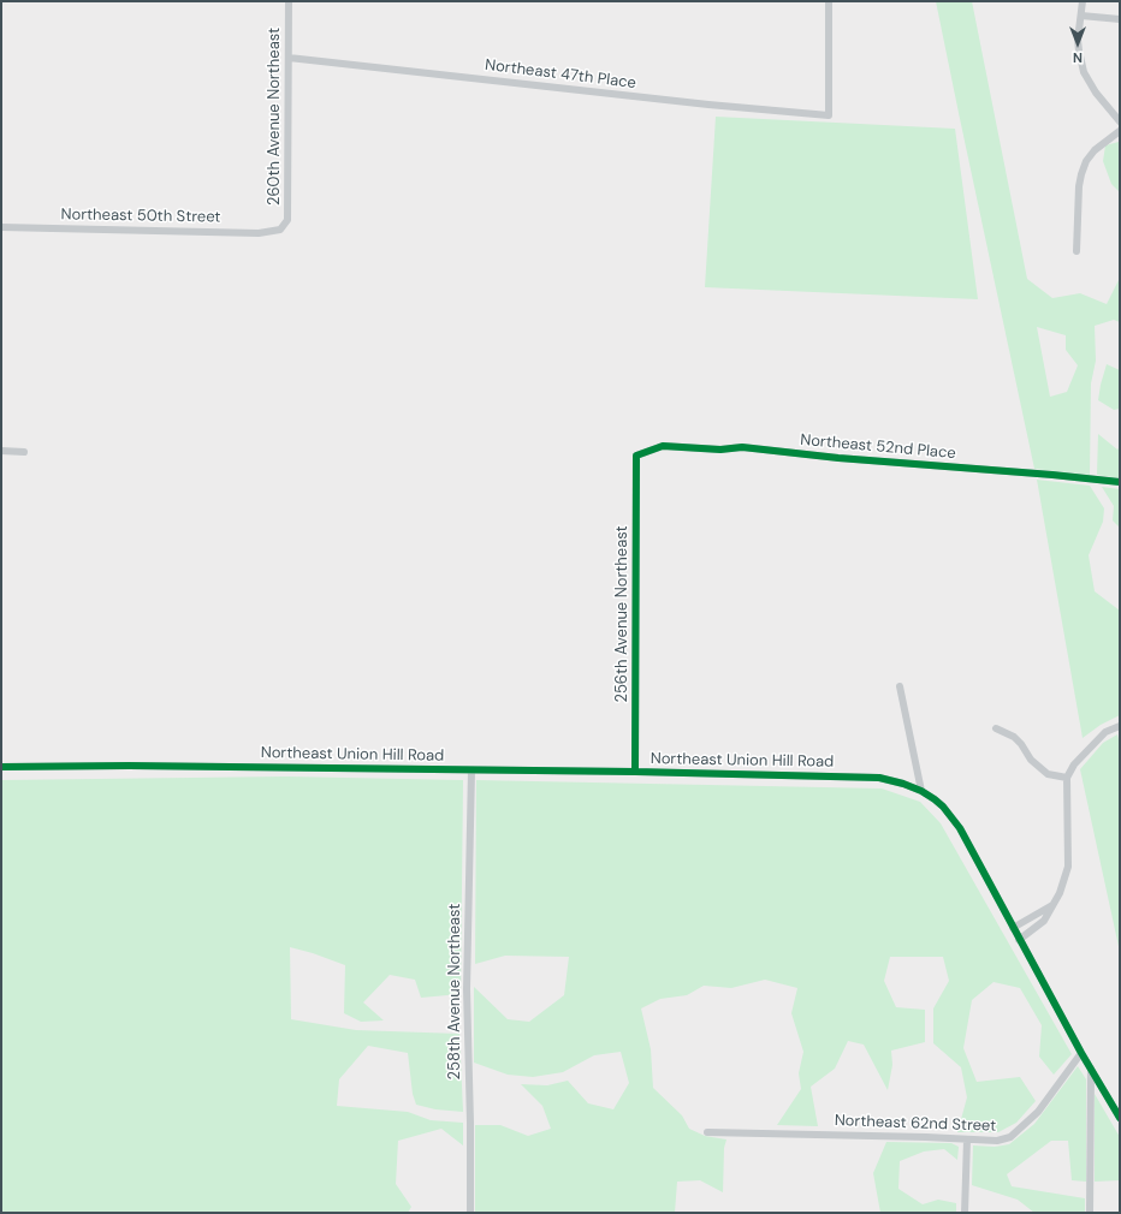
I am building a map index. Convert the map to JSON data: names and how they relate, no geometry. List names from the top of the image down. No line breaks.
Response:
{"streets":{"street":["Northeast 47th Place","260th Avenue Northeast","Northeast 50th Street","Northeast 52nd Place","256th Avenue Northeast","Northeast Union Hill Road","258th Avenue Northeast","Northeast 62nd Street"]},"crossings":[["Northeast 47th Place","260th Avenue Northeast"],["260th Avenue Northeast","Northeast 50th Street"],["Northeast 52nd Place","256th Avenue Northeast"],["256th Avenue Northeast","Northeast Union Hill Road"],["Northeast Union Hill Road","258th Avenue Northeast"],["Northeast Union Hill Road","Northeast 62nd Street"]],"north":"bottom"}
